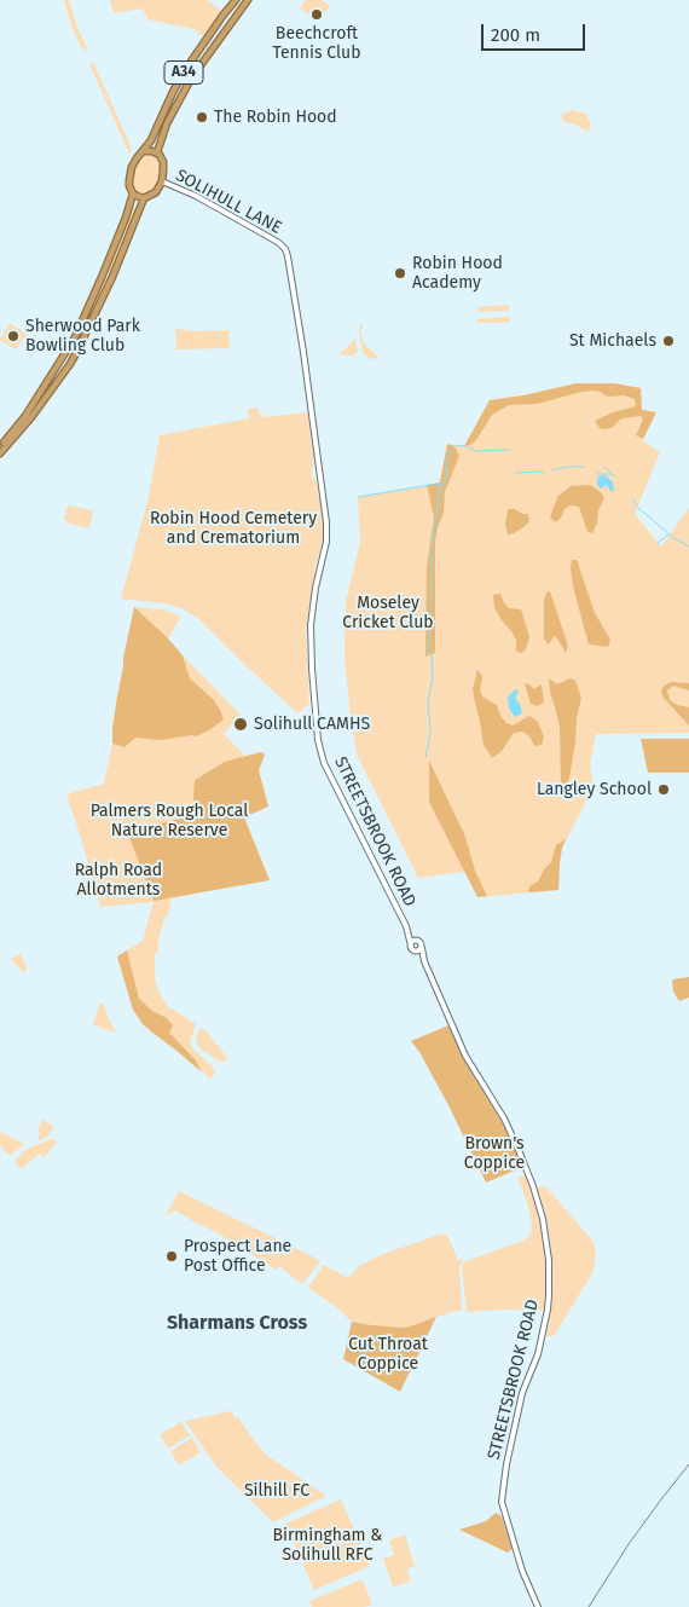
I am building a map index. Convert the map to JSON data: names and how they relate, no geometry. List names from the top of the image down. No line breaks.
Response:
{"streets":{"highway":["A34"],"main road":["SOLIHULL LANE","STREETSBROOK ROAD"]},"crossings":[["A34","SOLIHULL LANE"],["SOLIHULL LANE","STREETSBROOK ROAD"]],"districts":["Sharmans Cross"],"parks":["Robin Hood Cemetery and Crematorium","Moseley Cricket Club","Palmers Rough Local Nature Reserve","Ralph Road Allotments","Brown's Coppice","Cut Throat Coppice","Silhill FC","Birmingham & Solihull RFC"],"places":["Beechcroft Tennis Club","The Robin Hood","Robin Hood Academy","Sherwood Park Bowling Club","St Michaels","Solihull CAMHS","Langley School","Prospect Lane Post Office"],"scale_bar":"200 m"}
